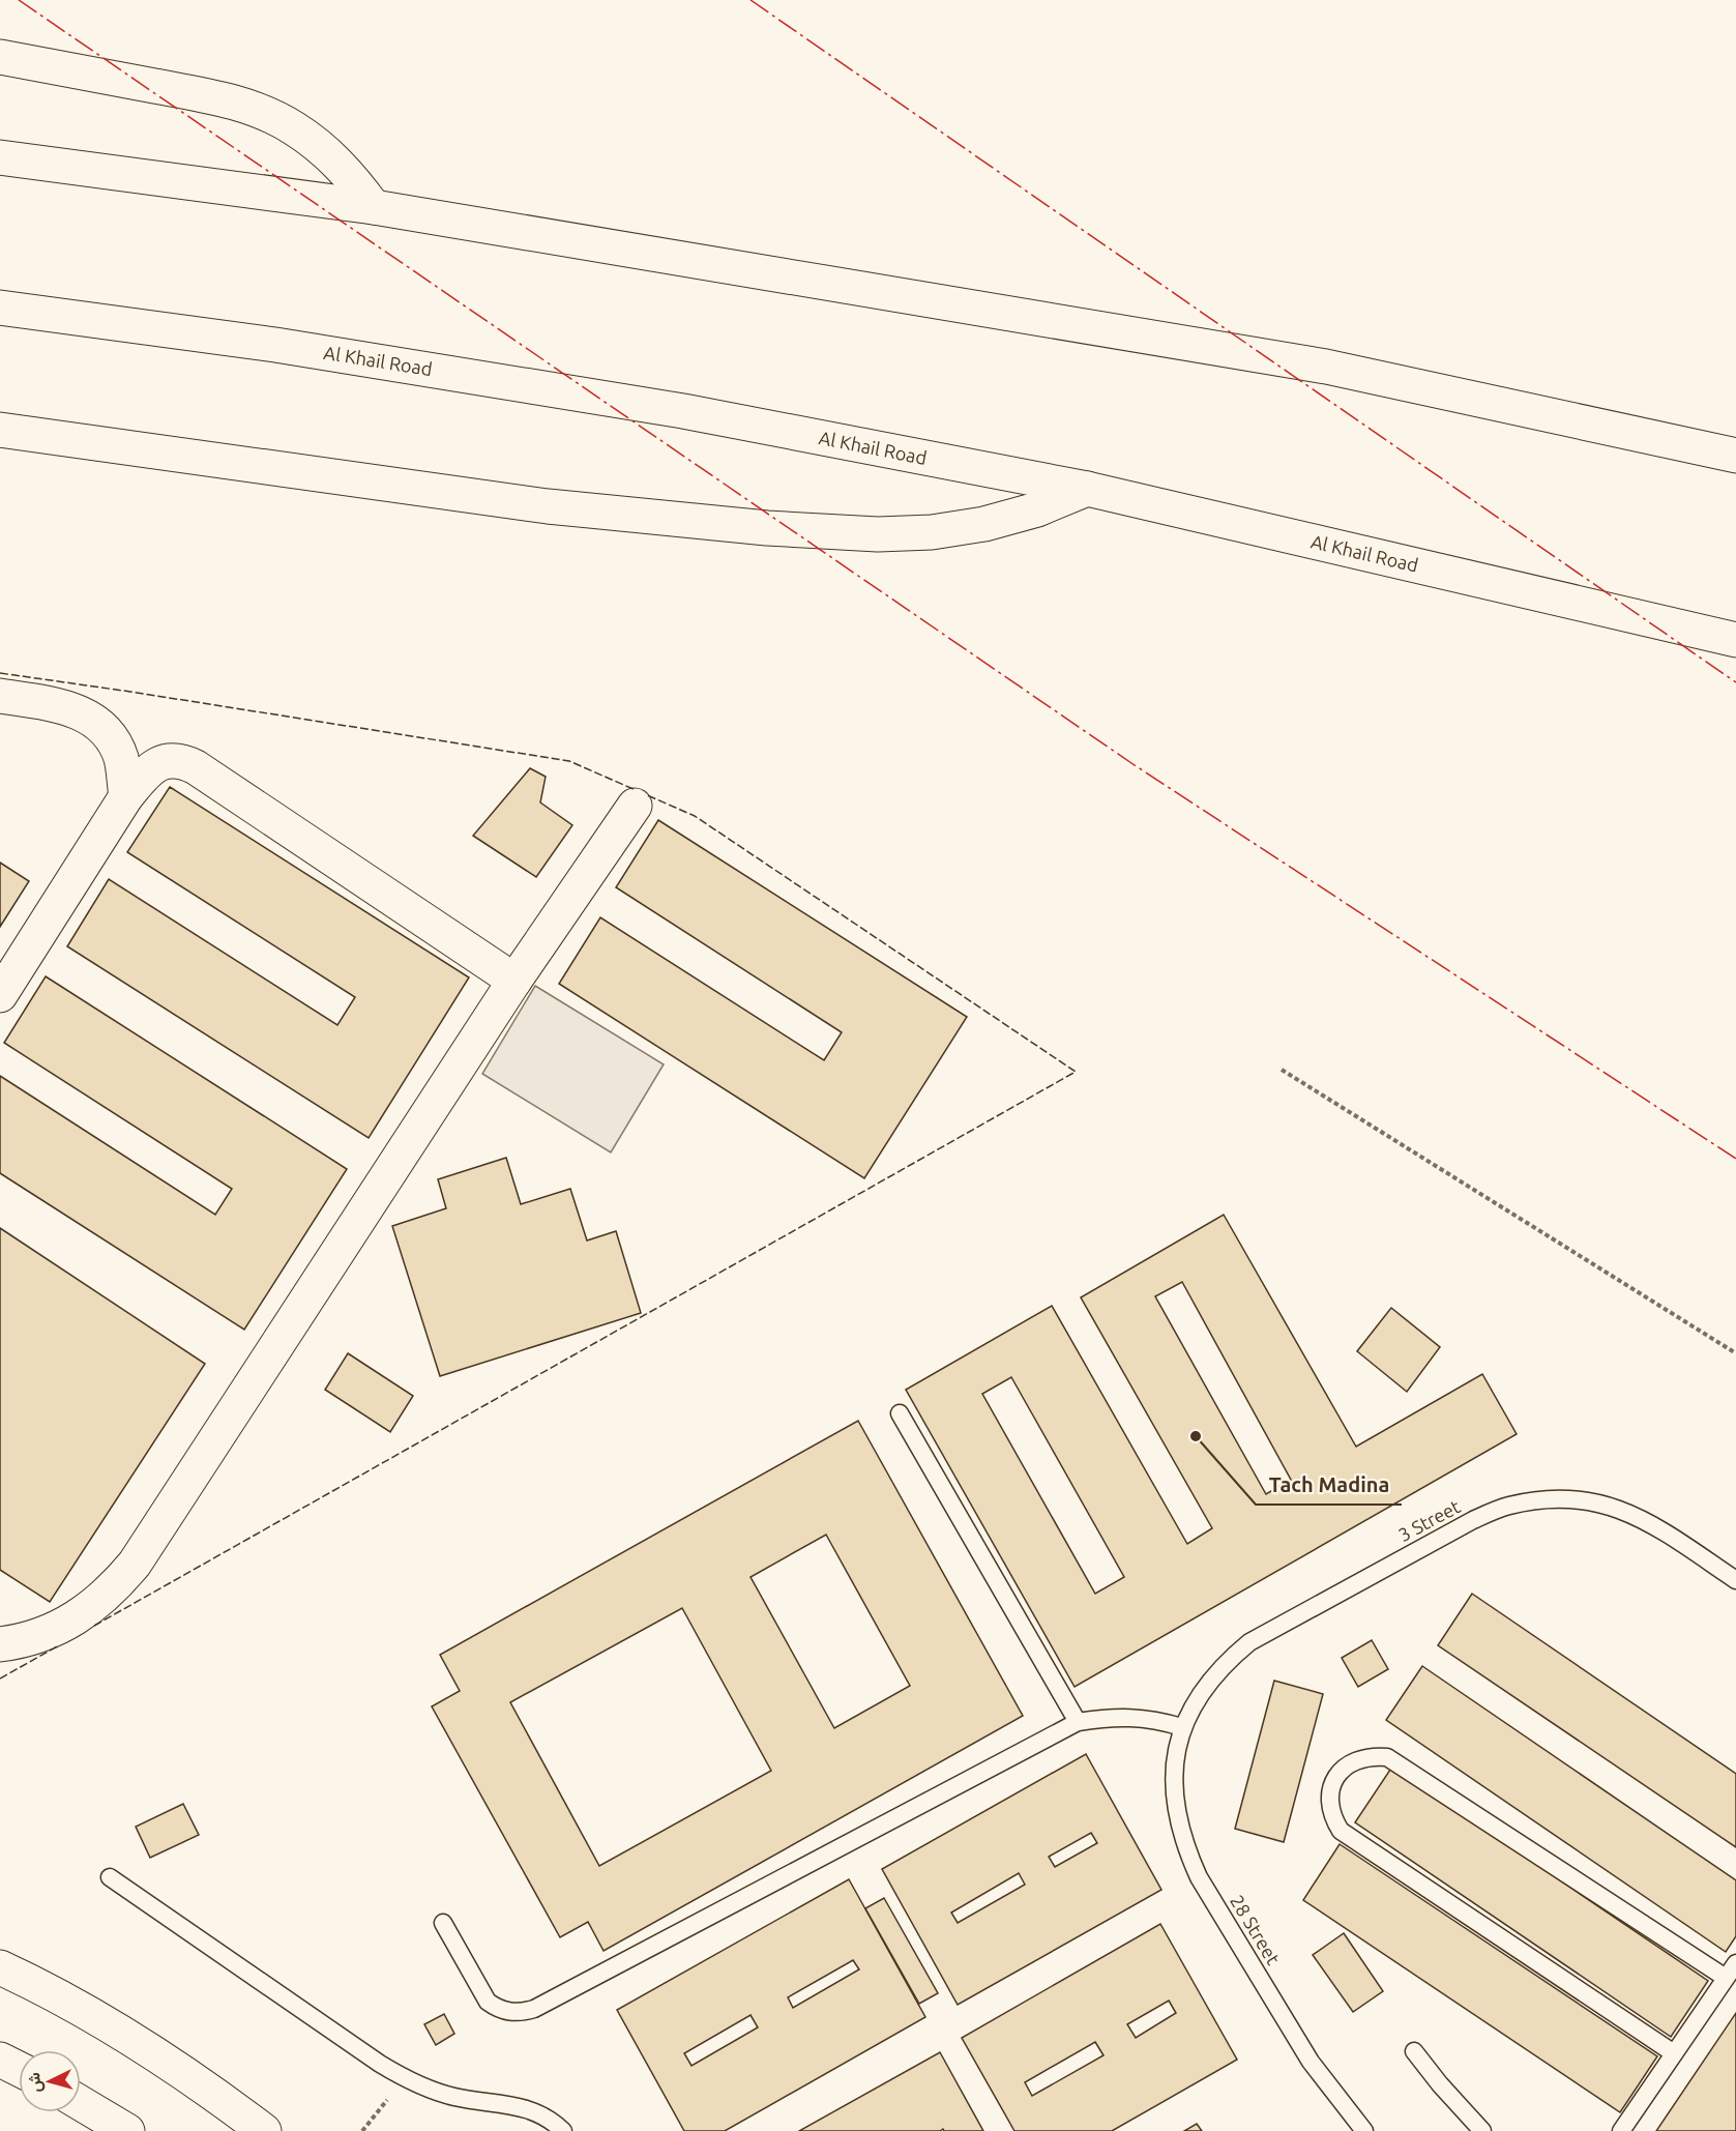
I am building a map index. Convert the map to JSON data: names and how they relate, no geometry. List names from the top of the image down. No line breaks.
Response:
{"streets":{"main road":["Al Khail Road"],"lane":["3 Street","28 Street"]},"crossings":[["3 Street","28 Street"]],"places":["Tach Madina"],"north":"left"}
